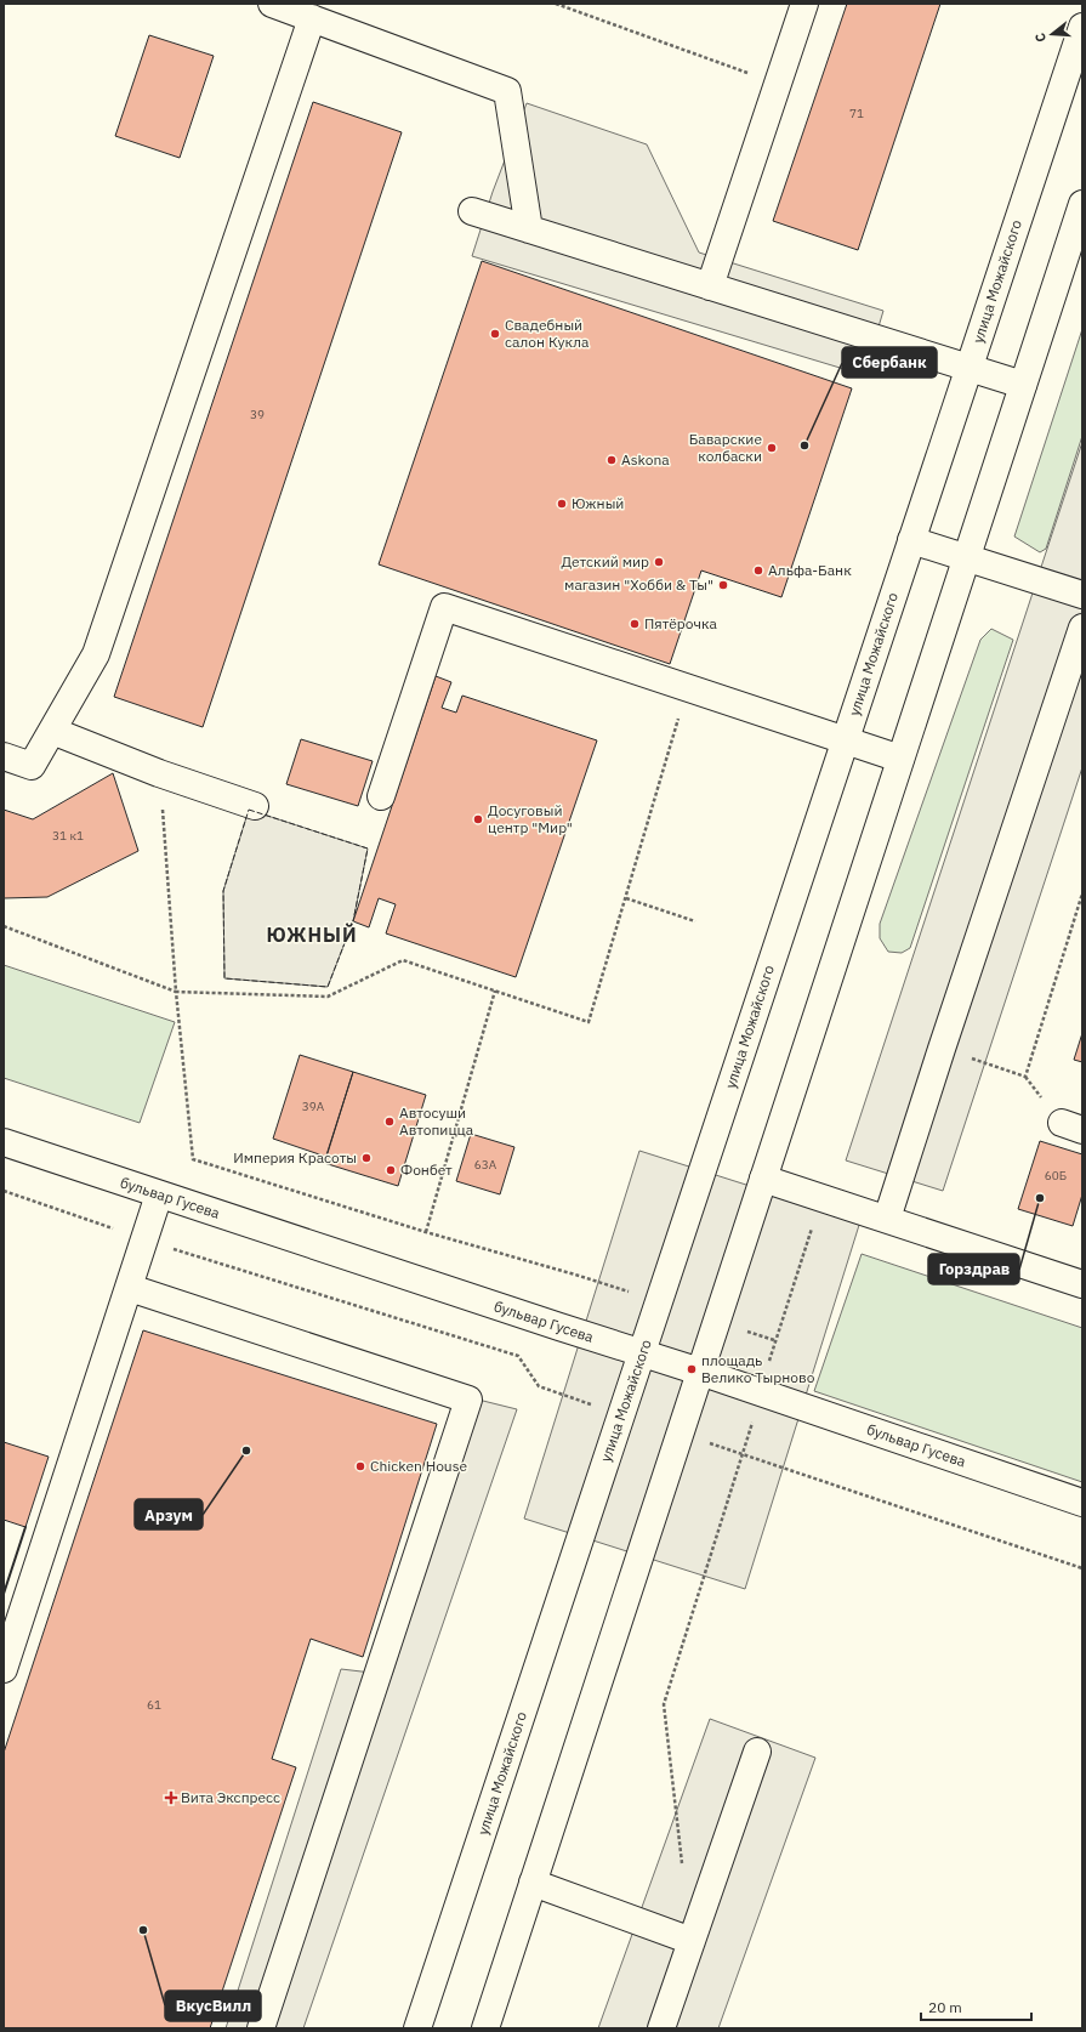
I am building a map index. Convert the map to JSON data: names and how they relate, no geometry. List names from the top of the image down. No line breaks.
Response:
{"streets":{"main road":["улица Можайского","бульвар Гусева"]},"crossings":[["улица Можайского","бульвар Гусева"]],"districts":["ЮЖНЫЙ"],"places":{"other":["Свадебный салон Кукла","Сбербанк","Баварские колбаски","Askona","Южный","Детский мир","Альфа-Банк","магазин \"Хобби & Ты\"","Пятёрочка","Досуговый центр \"Мир\"","Автосуши Автопицца","Империя Красоты","Фонбет","Горздрав","площадь Велико Тырново","Арзум","Chicken House","ВкусВилл"],"health":["Вита Экспресс"]},"house_numbers":["71","39","31 к1","39А","63А","60Б","61"],"scale_bar":"20 m","north":"left"}
